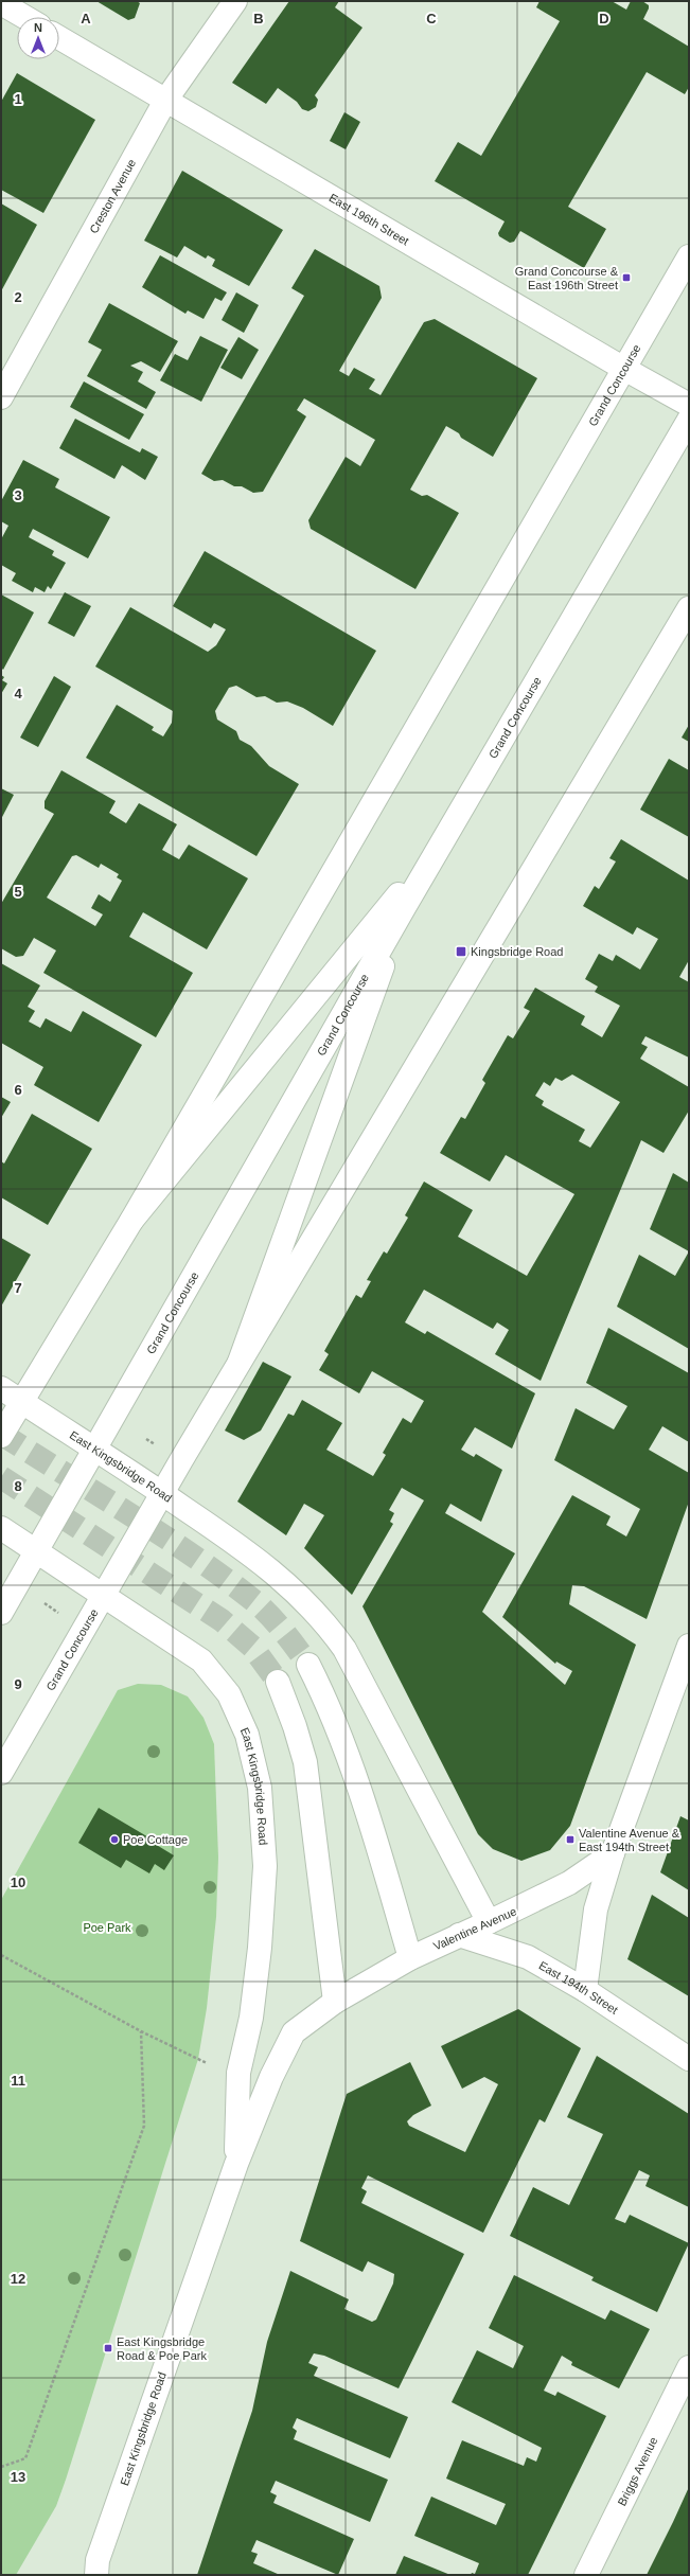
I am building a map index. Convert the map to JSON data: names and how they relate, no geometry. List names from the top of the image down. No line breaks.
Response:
{"streets":{"street":["Creston Avenue","East 196th Street","Grand Concourse","East Kingsbridge Road","Valentine Avenue","East 194th Street","Briggs Avenue"]},"crossings":[["Creston Avenue","East 196th Street"],["East 196th Street","Grand Concourse"],["Grand Concourse","East Kingsbridge Road"],["East Kingsbridge Road","Valentine Avenue"],["Valentine Avenue","East 194th Street"]],"parks":["Poe Park"],"places":{"transit":["Grand Concourse & East 196th Street","Kingsbridge Road","Valentine Avenue & East 194th Street","East Kingsbridge Road & Poe Park"],"other":["Poe Cottage"]},"north":"top","grid":{"columns":["A","B","C","D"],"rows":["1","2","3","4","5","6","7","8","9","10","11","12","13"]}}
